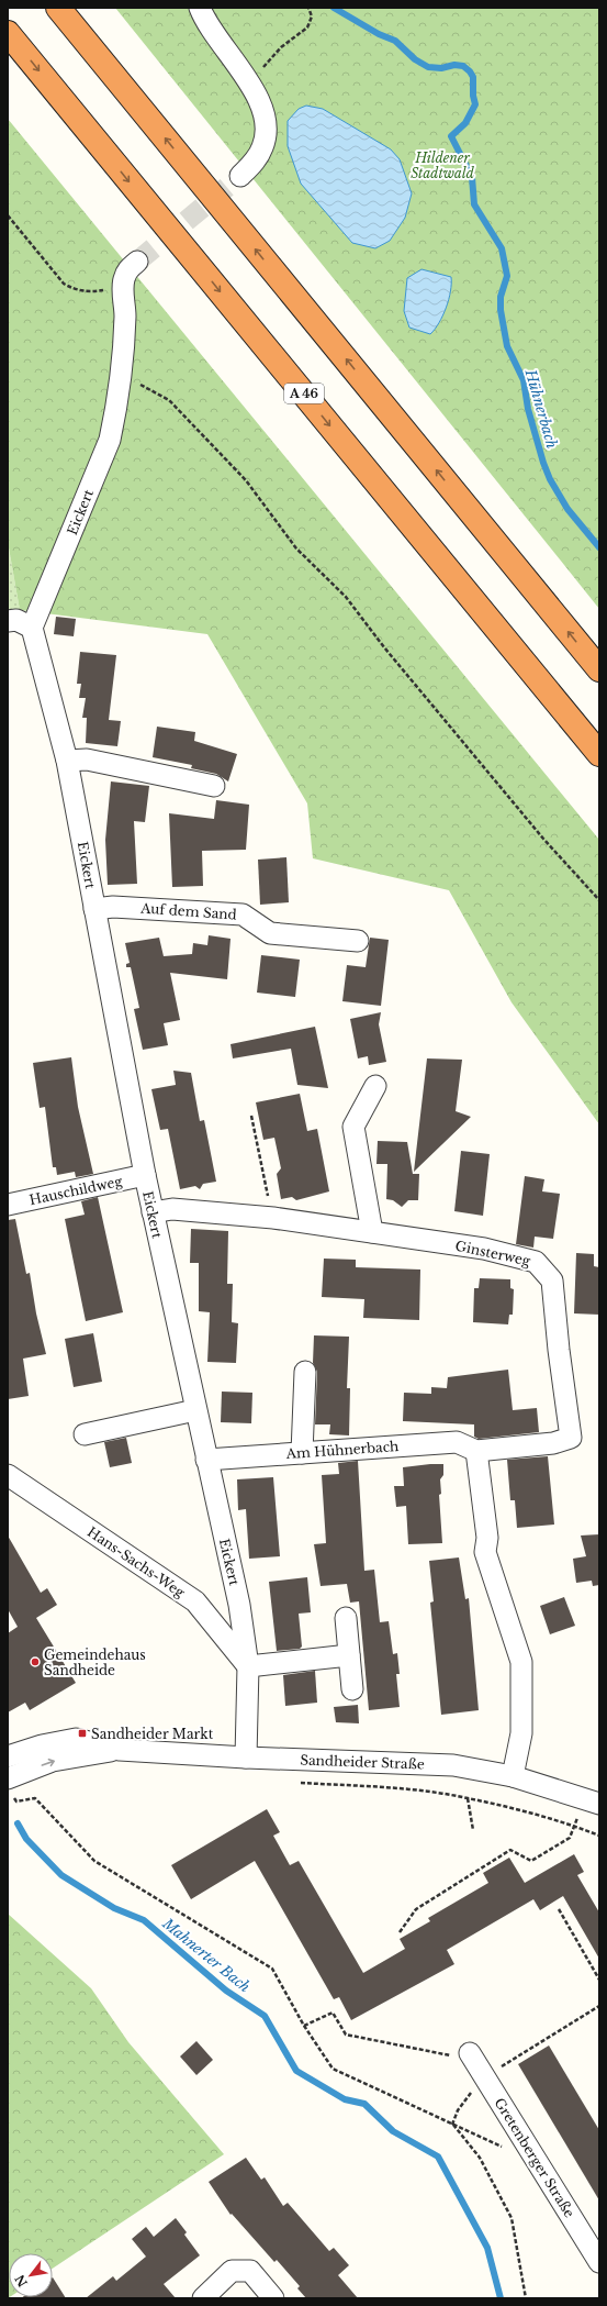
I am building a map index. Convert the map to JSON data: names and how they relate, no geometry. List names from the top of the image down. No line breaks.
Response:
{"streets":{"highway":["A 46"],"street":["Eickert","Auf dem Sand","Hauschildweg","Ginsterweg","Am Hühnerbach","Hans-Sachs-Weg","Sandheider Straße","Gretenberger Straße"]},"crossings":[["Eickert","Auf dem Sand"],["Eickert","Hauschildweg"],["Eickert","Ginsterweg"],["Eickert","Am Hühnerbach"],["Eickert","Hans-Sachs-Weg"],["Eickert","Sandheider Straße"],["Ginsterweg","Am Hühnerbach"]],"water":["Hühnerbach","Mahnerter Bach"],"parks":["Hildener Stadtwald"],"places":{"other":["Gemeindehaus Sandheide"],"transit":["Sandheider Markt"]},"north":"bottom left"}
